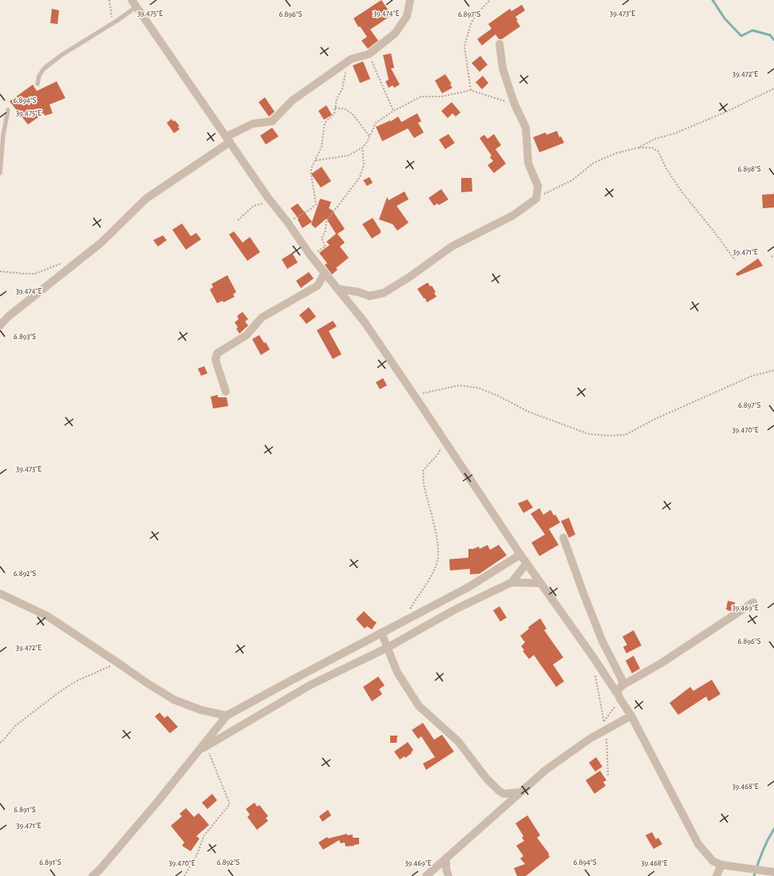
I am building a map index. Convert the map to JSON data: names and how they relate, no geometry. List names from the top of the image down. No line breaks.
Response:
{"coordinates":["39.475°E","39.474°E","39.473°E","6.896°S","6.897°S","39.472°E","6.894°S","6.898°S","39.471°E","6.893°S","39.470°E","6.892°S","39.469°E","39.468°E","6.891°S"]}
